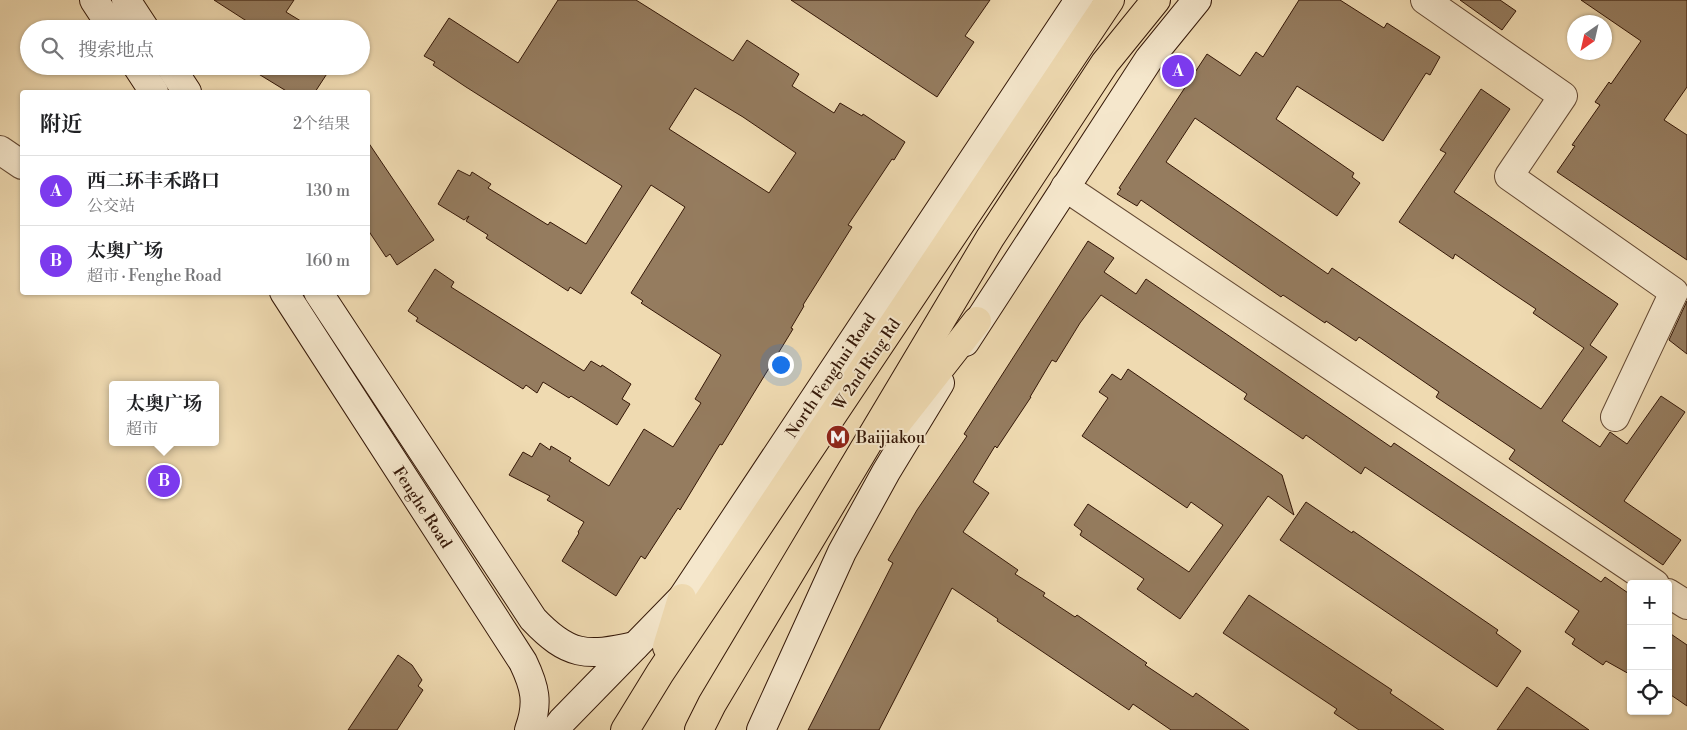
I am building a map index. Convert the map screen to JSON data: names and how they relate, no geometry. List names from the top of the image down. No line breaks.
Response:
{"streets":{"highway":["W 2nd Ring Rd"],"main road":["North Fenghui Road","Fenghe Road"]},"crossings":[["North Fenghui Road","Fenghe Road"]],"places":{"metro station":["Baijiakou"]},"north":"bottom left","page":{"search":"搜索地点","pins":["A","B"],"heading":["附近","2个结果"],"list":[{"mark":"A","name":"西二环丰禾路口","note":"公交站","value":"130 m"},{"mark":"B","name":"太奥广场","note":"超市 · Fenghe Road","value":"160 m"}],"popup":["太奥广场","超市"],"map_buttons":["+","−"]}}
